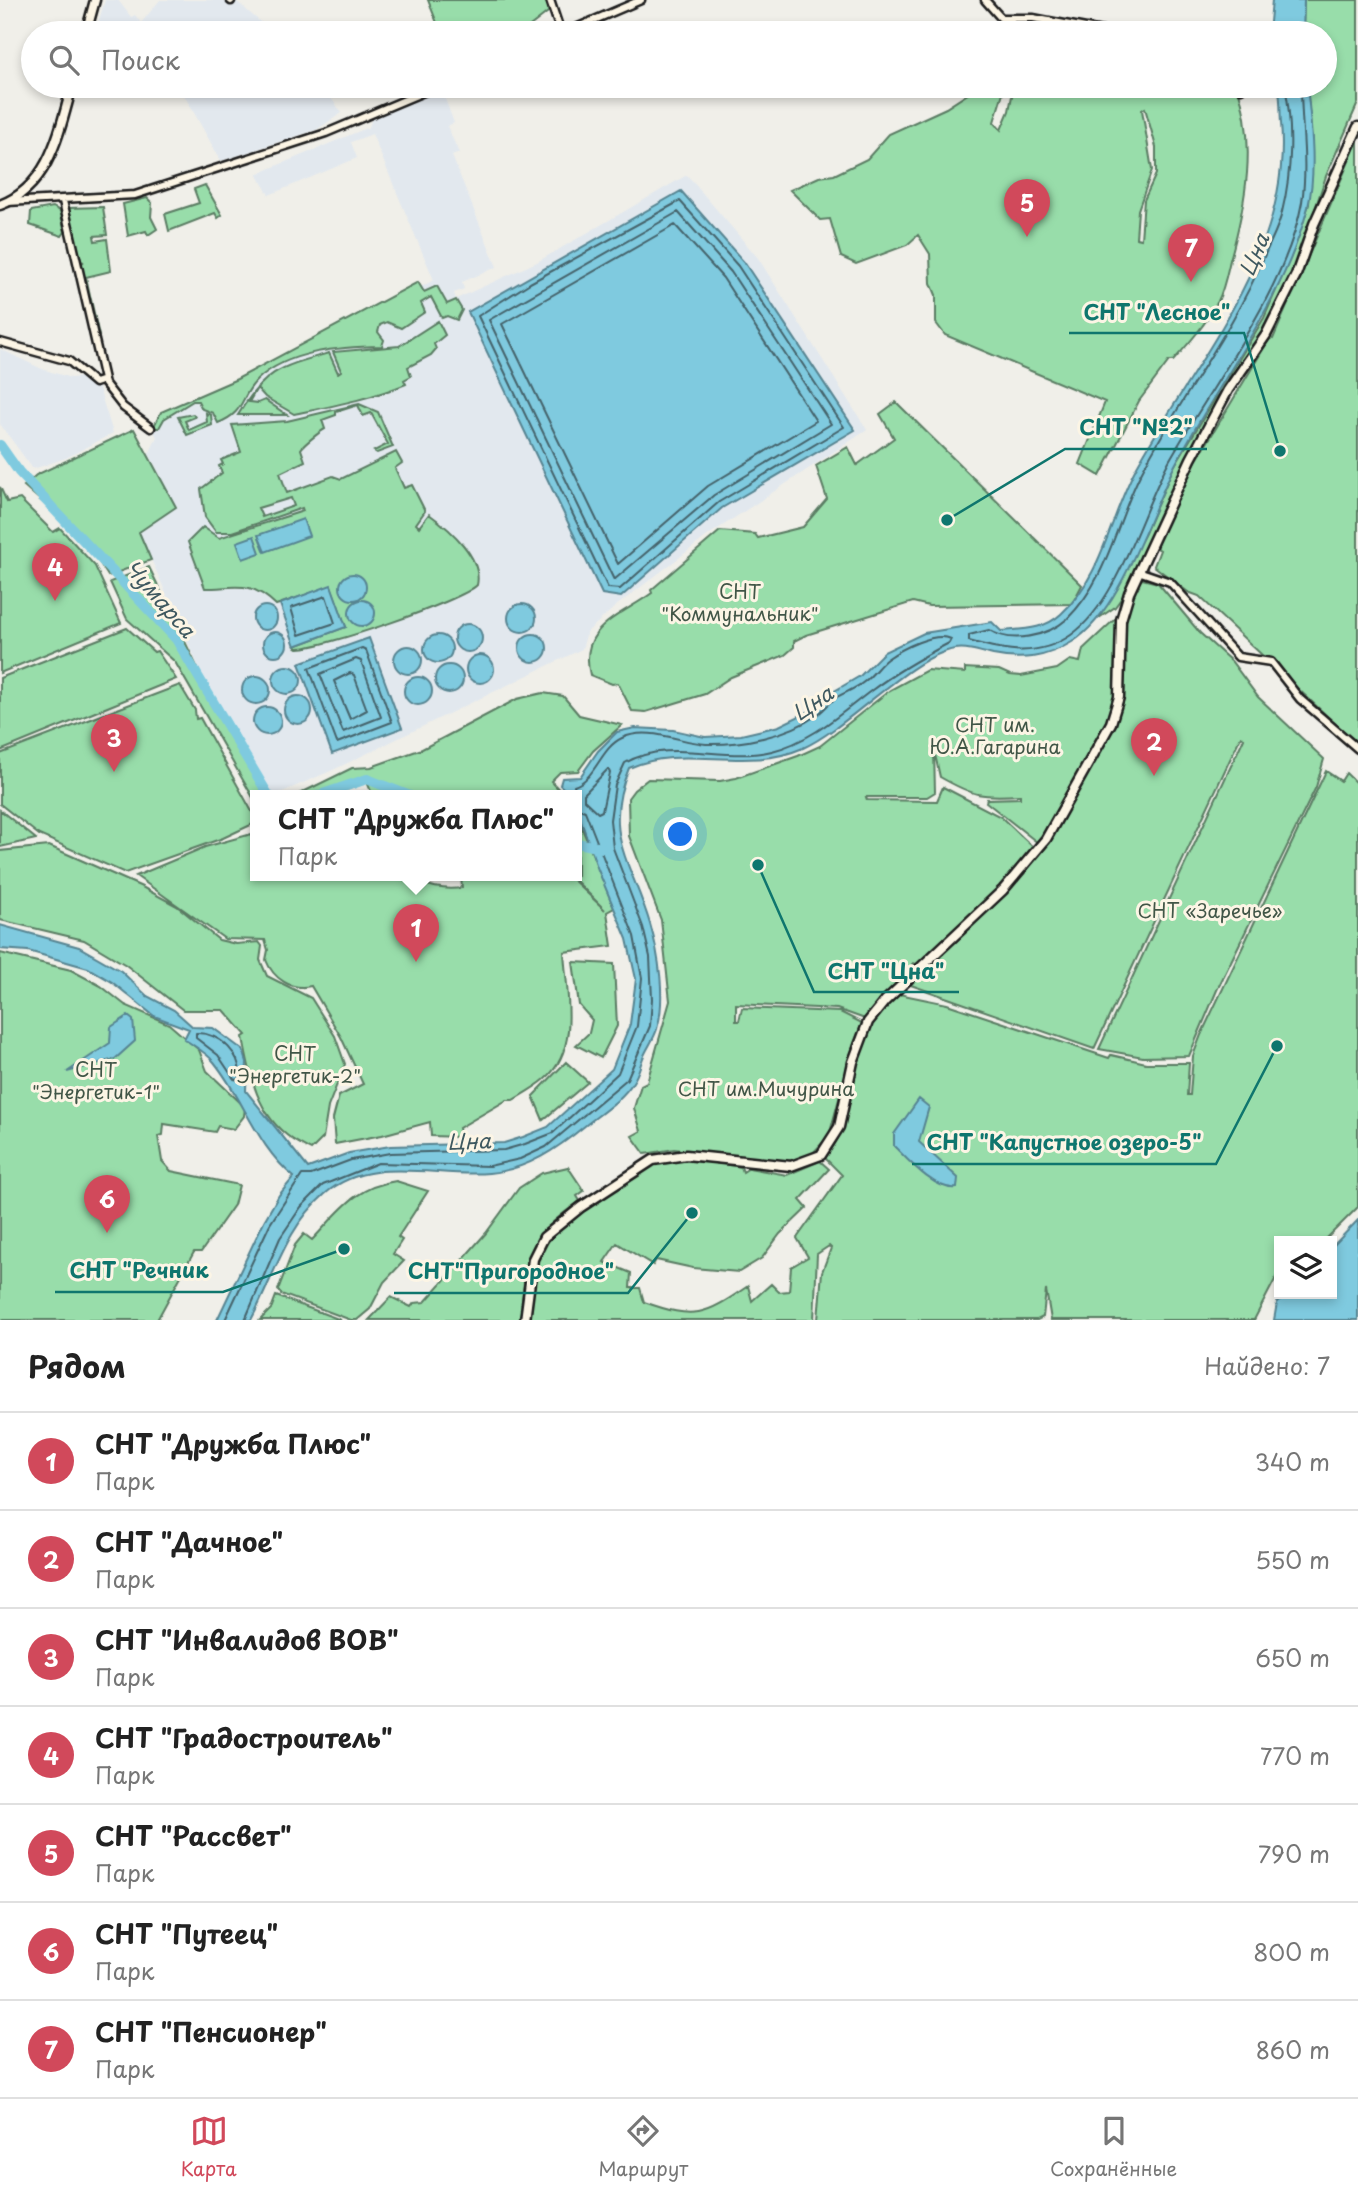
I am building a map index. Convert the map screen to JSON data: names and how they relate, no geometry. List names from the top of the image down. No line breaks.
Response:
{"water":["Цна","Чумарса"],"parks":["СНТ \"Коммунальник\"","СНТ им. Ю.А.Гагарина","СНТ «Заречье»","СНТ \"Энергетик-2\"","СНТ \"Энергетик-1\"","СНТ им.Мичурина"],"places":["СНТ \"Лесное\"","СНТ \"№2\"","СНТ \"Цна\"","СНТ \"Капустное озеро-5\"","СНТ\"Пригородное\"","СНТ \"Речник"],"page":{"search":"Поиск","pins":["5","7","4","3","2","1","6"],"popup":["СНТ \"Дружба Плюс\"","Парк"],"heading":["Рядом","Найдено: 7"],"list":[{"mark":"1","name":"СНТ \"Дружба Плюс\"","note":"Парк","value":"340 m"},{"mark":"2","name":"СНТ \"Дачное\"","note":"Парк","value":"550 m"},{"mark":"3","name":"СНТ \"Инвалидов ВОВ\"","note":"Парк","value":"650 m"},{"mark":"4","name":"СНТ \"Градостроитель\"","note":"Парк","value":"770 m"},{"mark":"5","name":"СНТ \"Рассвет\"","note":"Парк","value":"790 m"},{"mark":"6","name":"СНТ \"Путеец\"","note":"Парк","value":"800 m"},{"mark":"7","name":"СНТ \"Пенсионер\"","note":"Парк","value":"860 m"}],"nav":["Карта","Маршрут","Сохранённые"]}}
